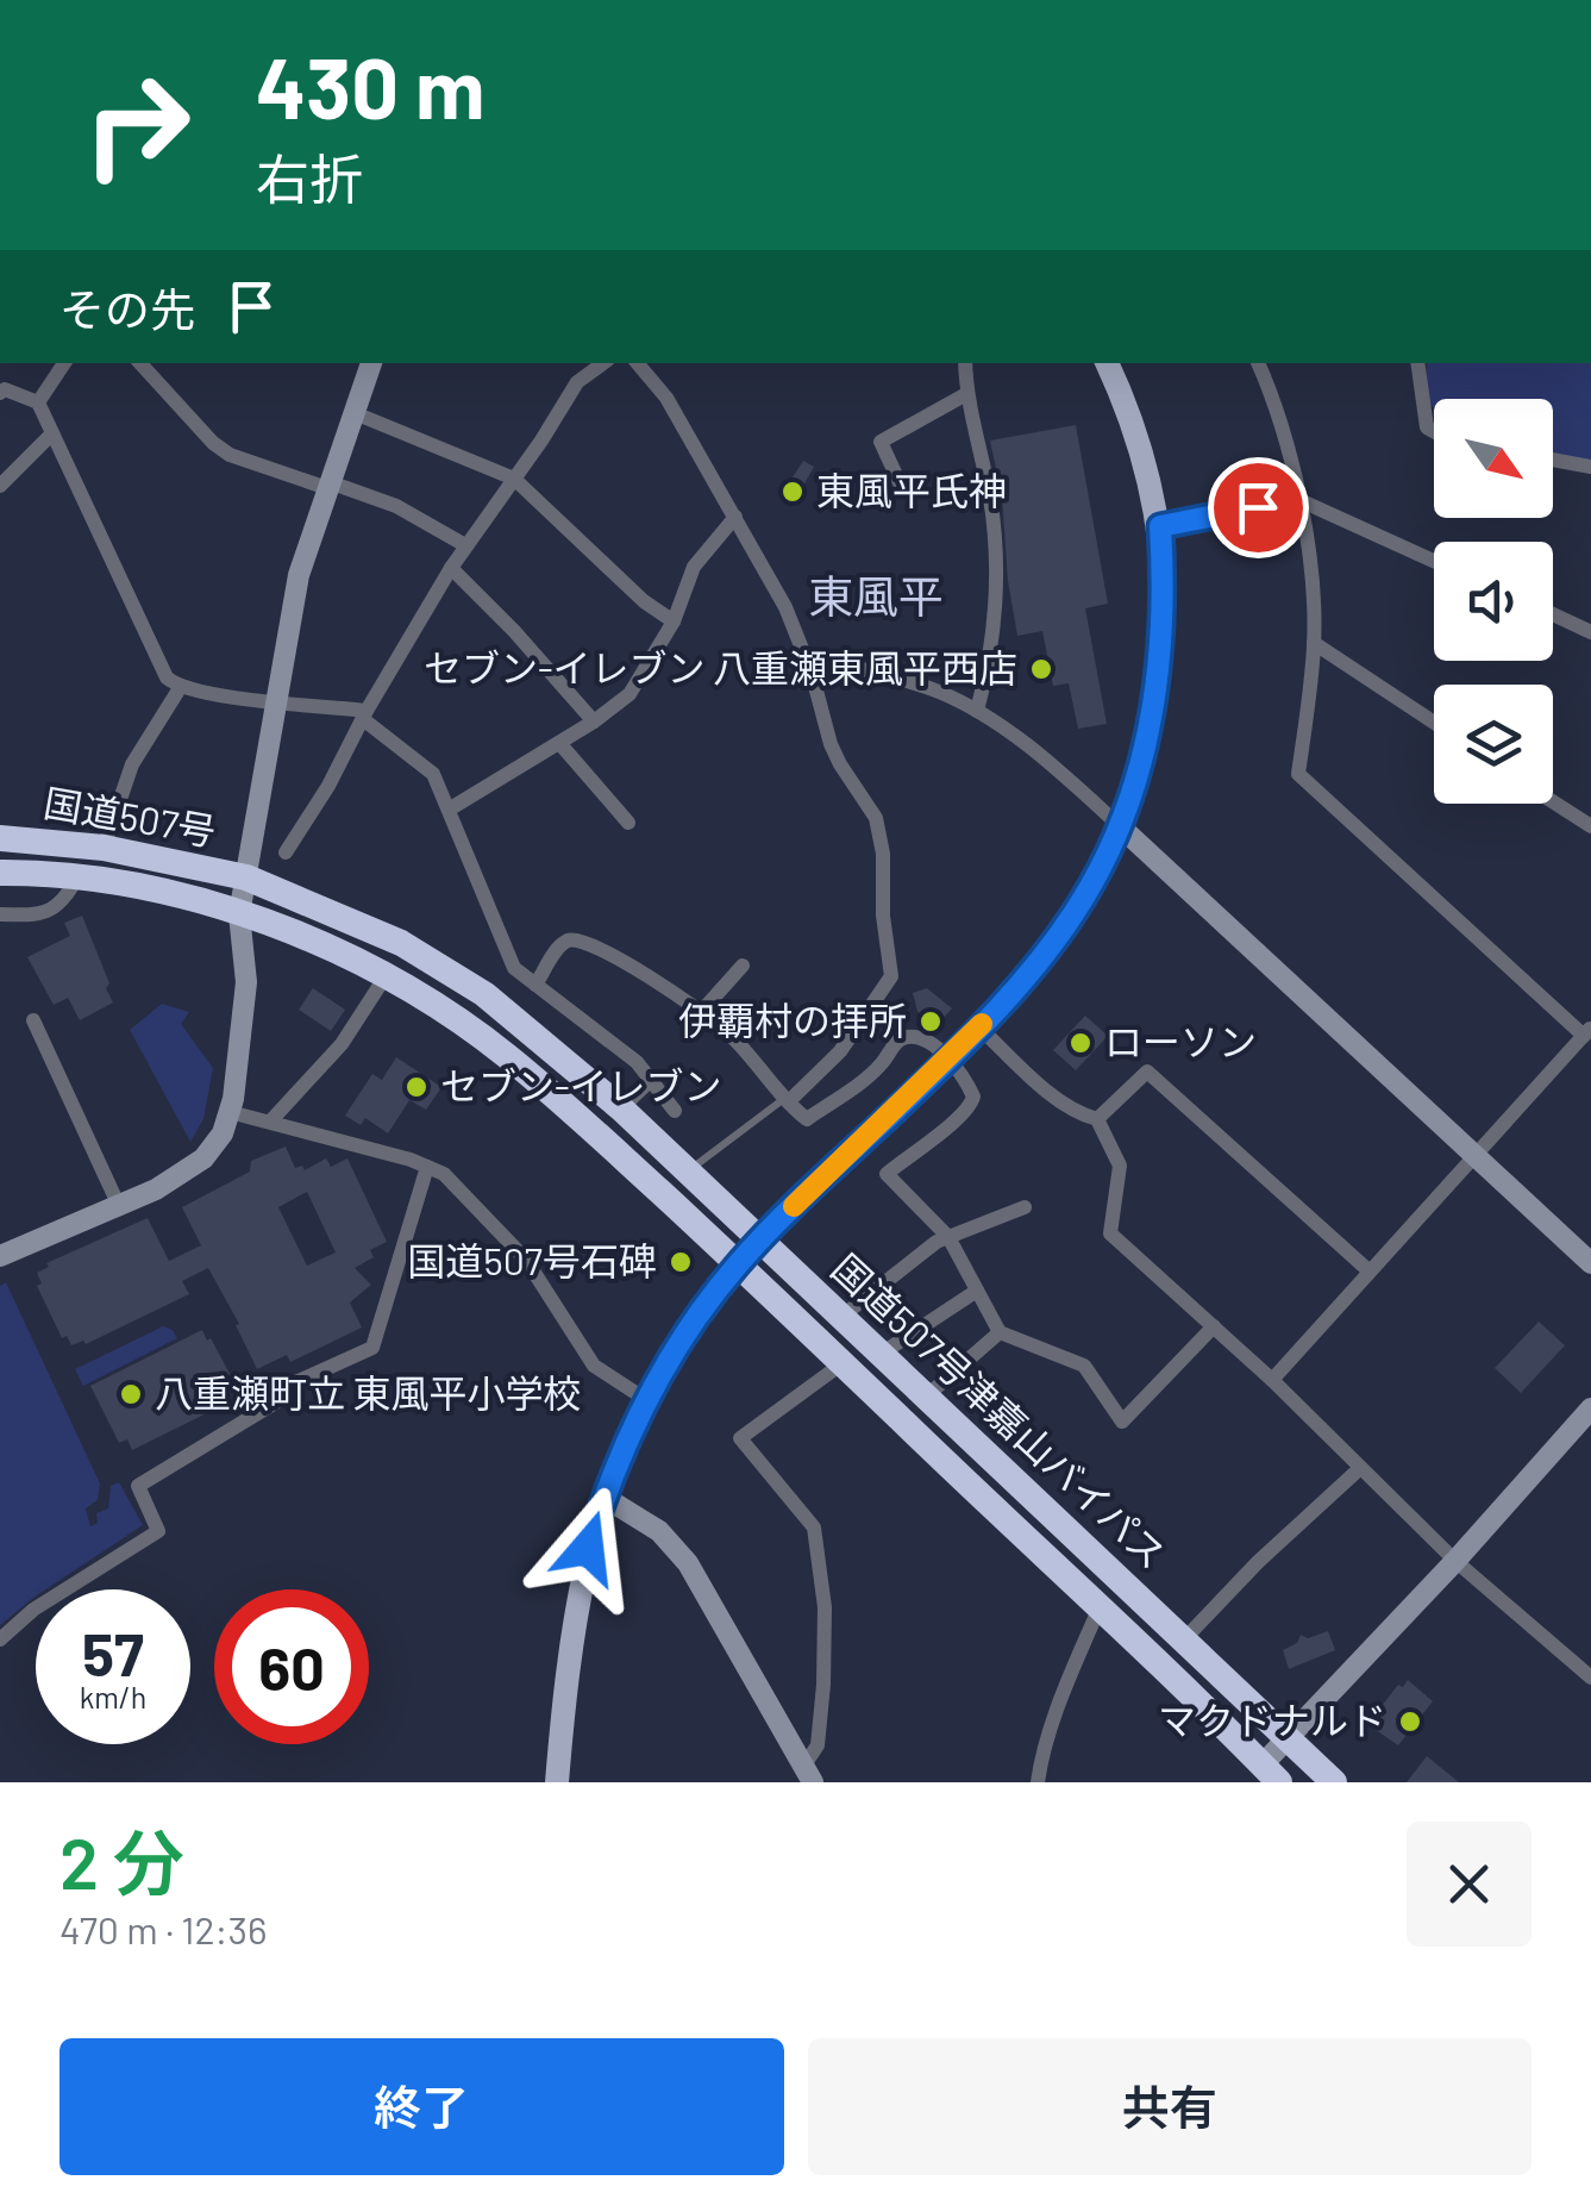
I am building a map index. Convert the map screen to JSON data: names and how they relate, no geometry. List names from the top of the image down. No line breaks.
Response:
{"streets":{"highway":["国道507号","国道507号津嘉山バイパス"]},"crossings":[["国道507号","国道507号津嘉山バイパス"]],"districts":["東風平"],"places":["東風平氏神","セブン-イレブン 八重瀬東風平西店","伊覇村の拝所","ローソン","セブン-イレブン","国道507号石碑","八重瀬町立 東風平小学校","マクドナルド"],"north":"bottom right","page":{"turn":["430 m","右折"],"then":"その先","speed":"57 km/h","limit":"60","heading":["2 分","470 m · 12:36"],"buttons":["終了","共有"]}}
